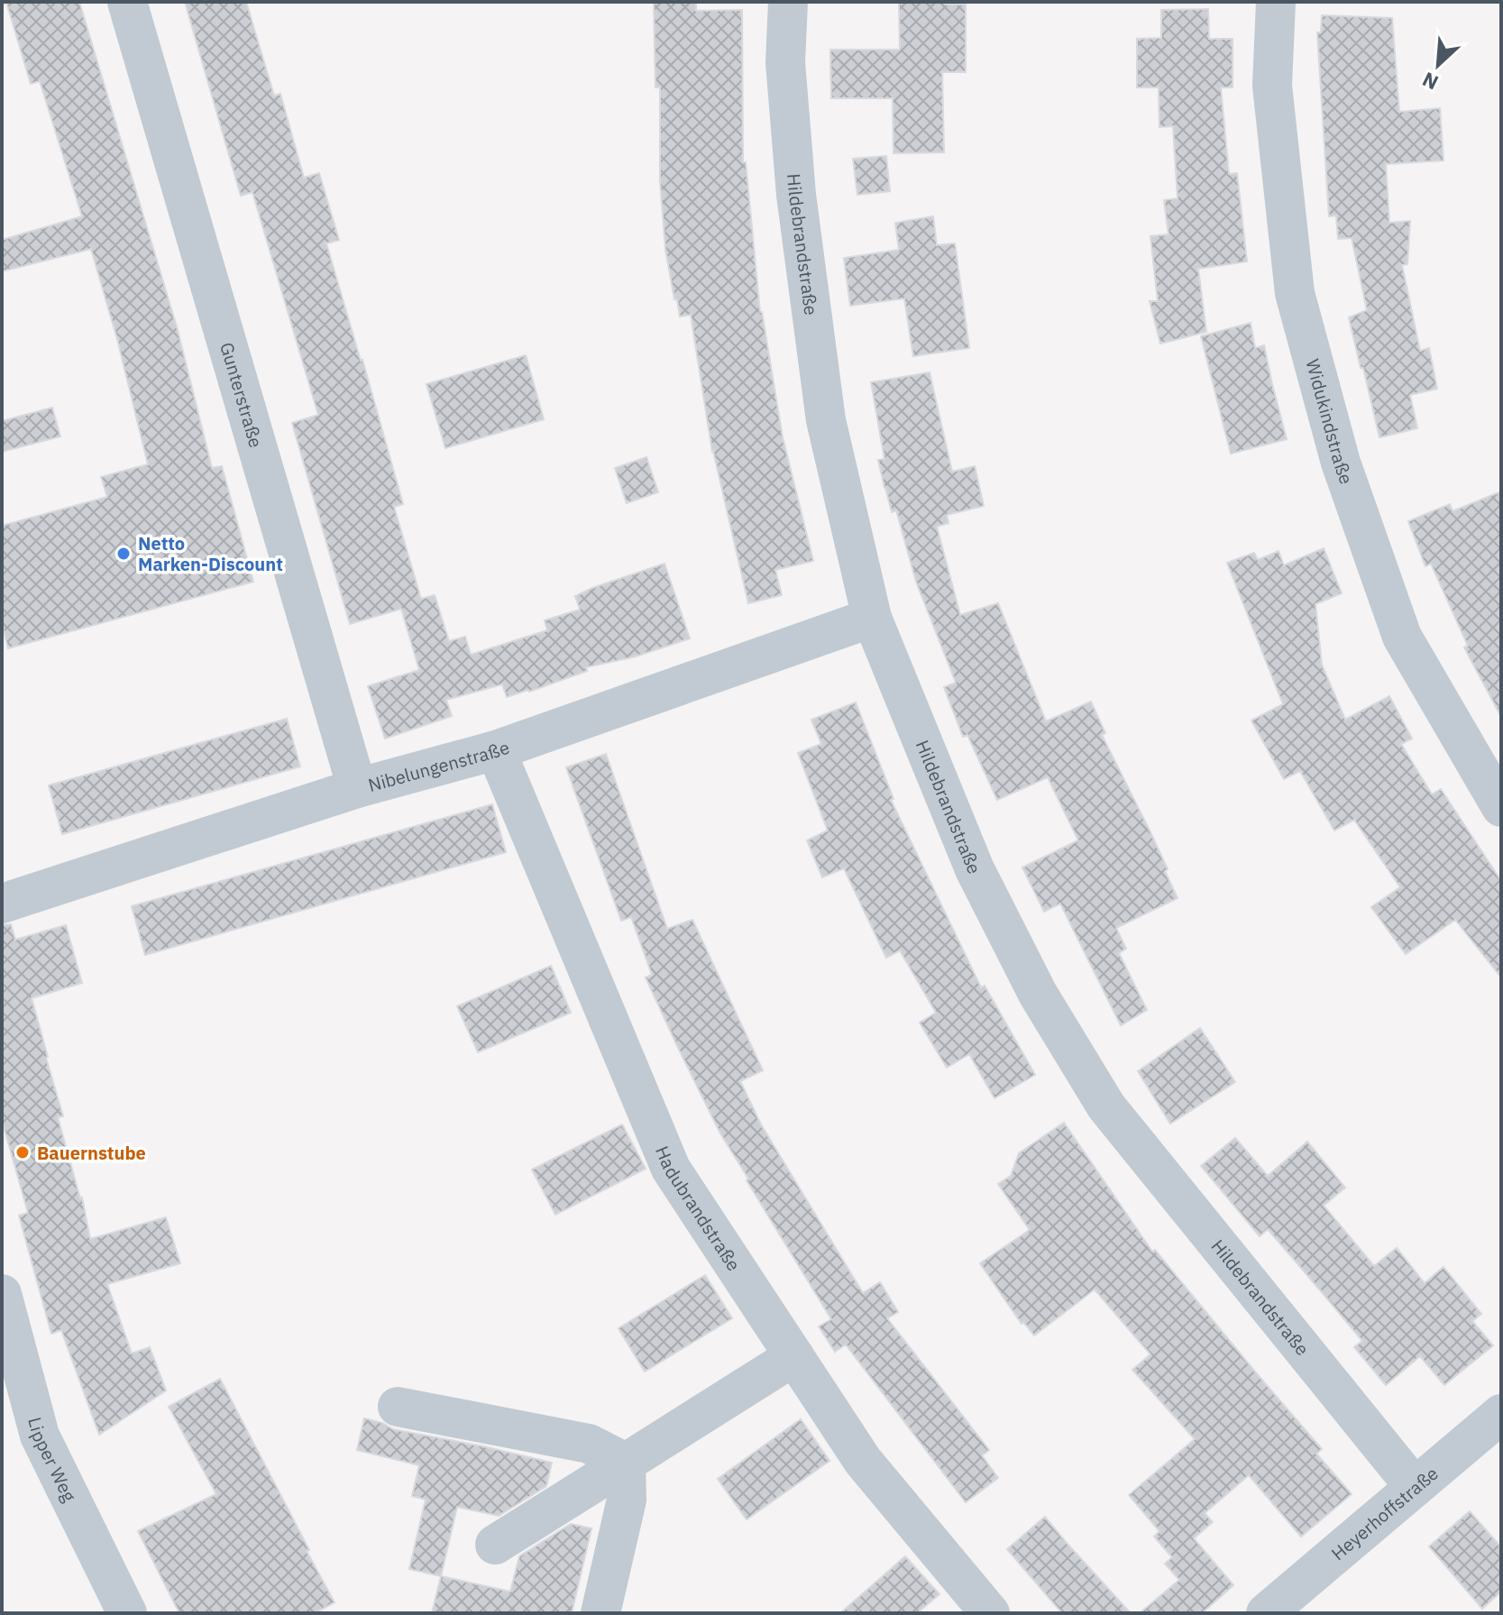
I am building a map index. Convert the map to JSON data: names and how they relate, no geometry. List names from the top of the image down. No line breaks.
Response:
{"streets":{"street":["Hildebrandstraße","Gunterstraße","Widukindstraße","Nibelungenstraße","Hadubrandstraße","Lipper Weg","Heyerhoffstraße"]},"crossings":[["Hildebrandstraße","Nibelungenstraße"],["Hildebrandstraße","Heyerhoffstraße"],["Gunterstraße","Nibelungenstraße"],["Nibelungenstraße","Hadubrandstraße"]],"places":["Netto Marken-Discount","Bauernstube"],"north":"bottom left"}
